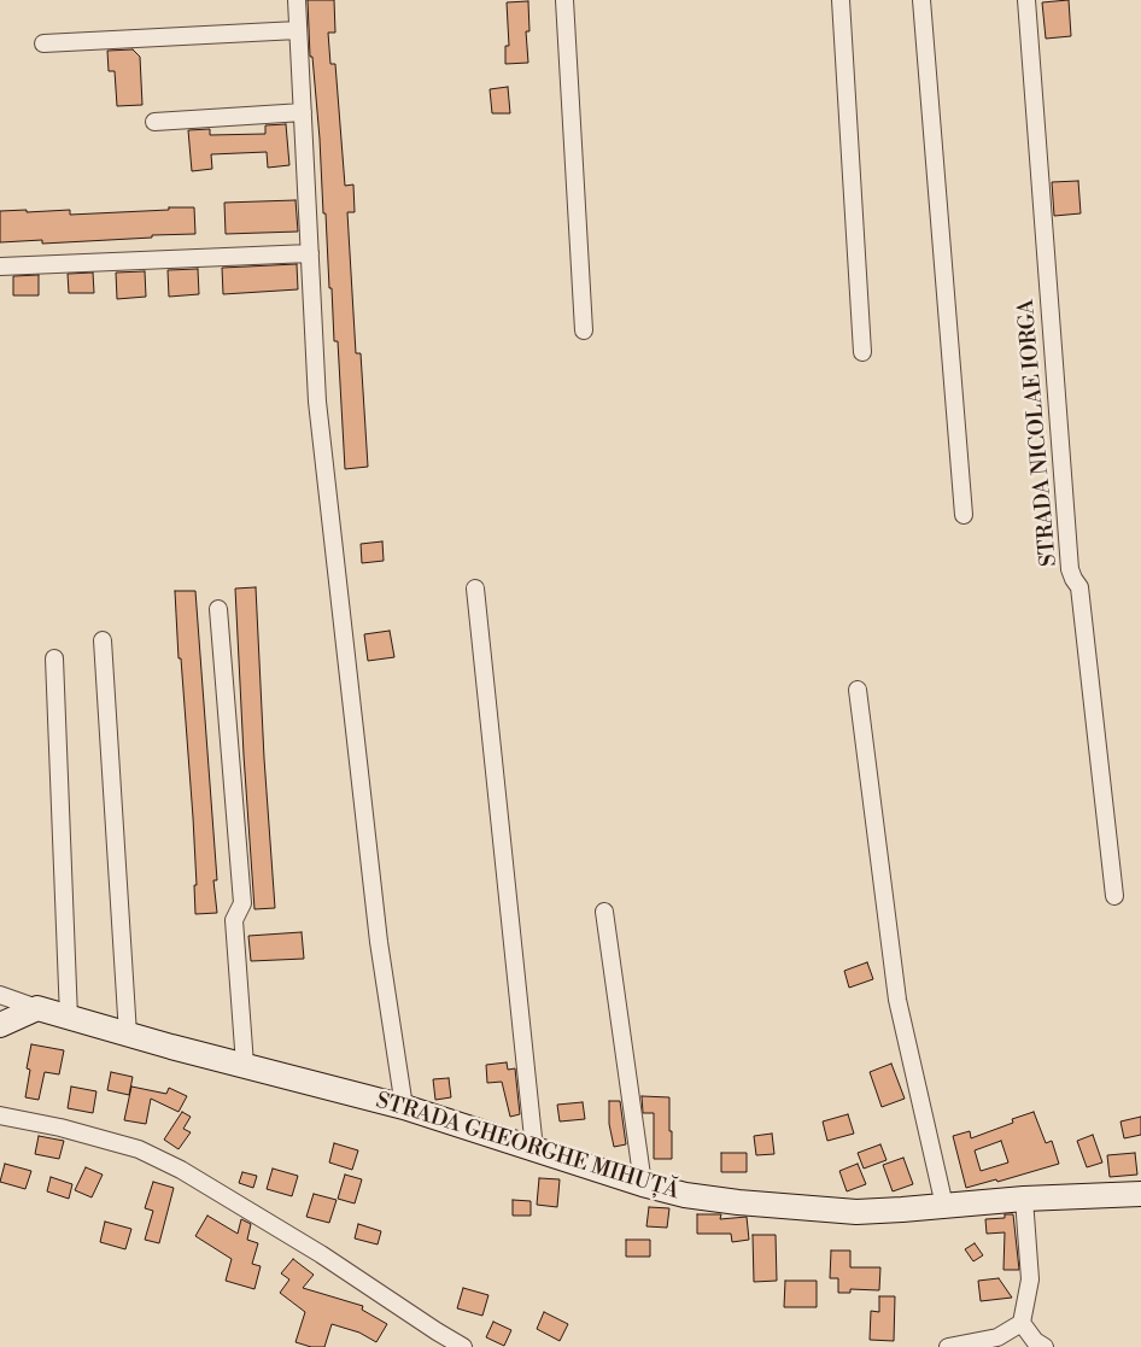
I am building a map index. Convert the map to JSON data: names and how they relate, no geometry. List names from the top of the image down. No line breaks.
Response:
{"streets":{"street":["STRADA NICOLAE IORGA","STRADA GHEORGHE MIHUȚĂ"]}}
